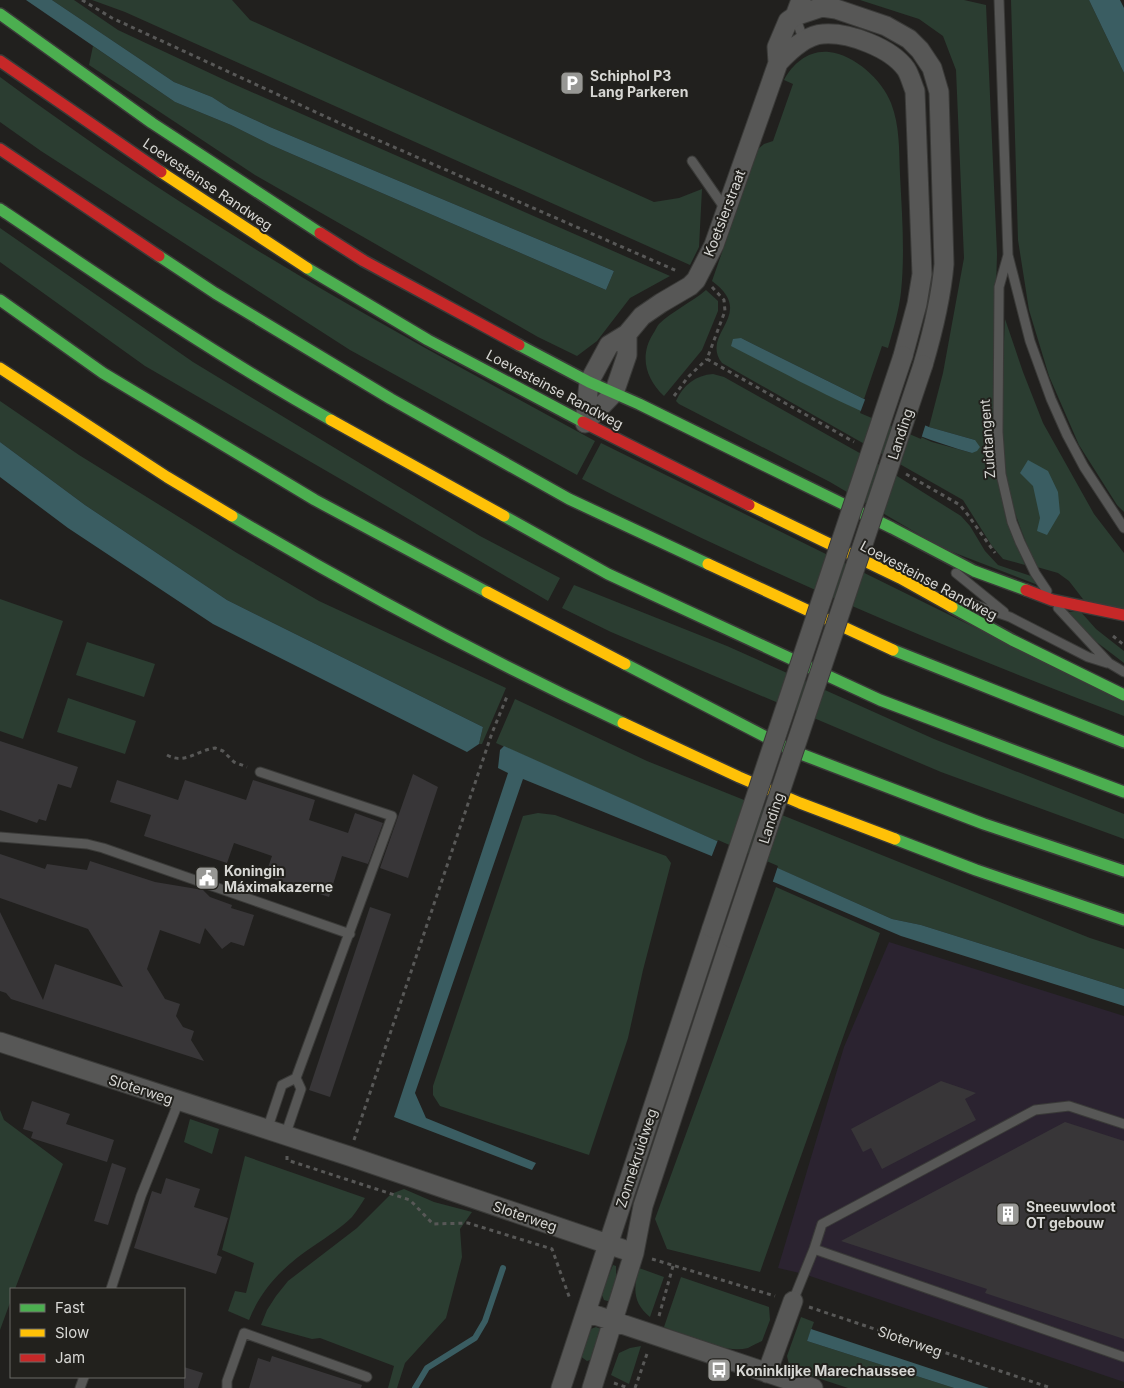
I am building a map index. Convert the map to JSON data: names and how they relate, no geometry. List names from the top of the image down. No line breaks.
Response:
{"streets":{"main road":["Loevesteinse Randweg"],"street":["Koetsierstraat","Landing","Sloterweg","Zonnekruidweg"],"lane":["Zuidtangent"]},"crossings":[["Loevesteinse Randweg","Koetsierstraat"],["Loevesteinse Randweg","Zuidtangent"],["Koetsierstraat","Landing"],["Landing","Zonnekruidweg"],["Sloterweg","Zonnekruidweg"]],"places":{"parking":["Schiphol P3 Lang Parkeren"],"public building":["Koningin Máximakazerne"],"building":["Sneeuwvloot OT gebouw"],"bus stop":["Koninklijke Marechaussee"]},"legend":["Fast","Slow","Jam"]}
